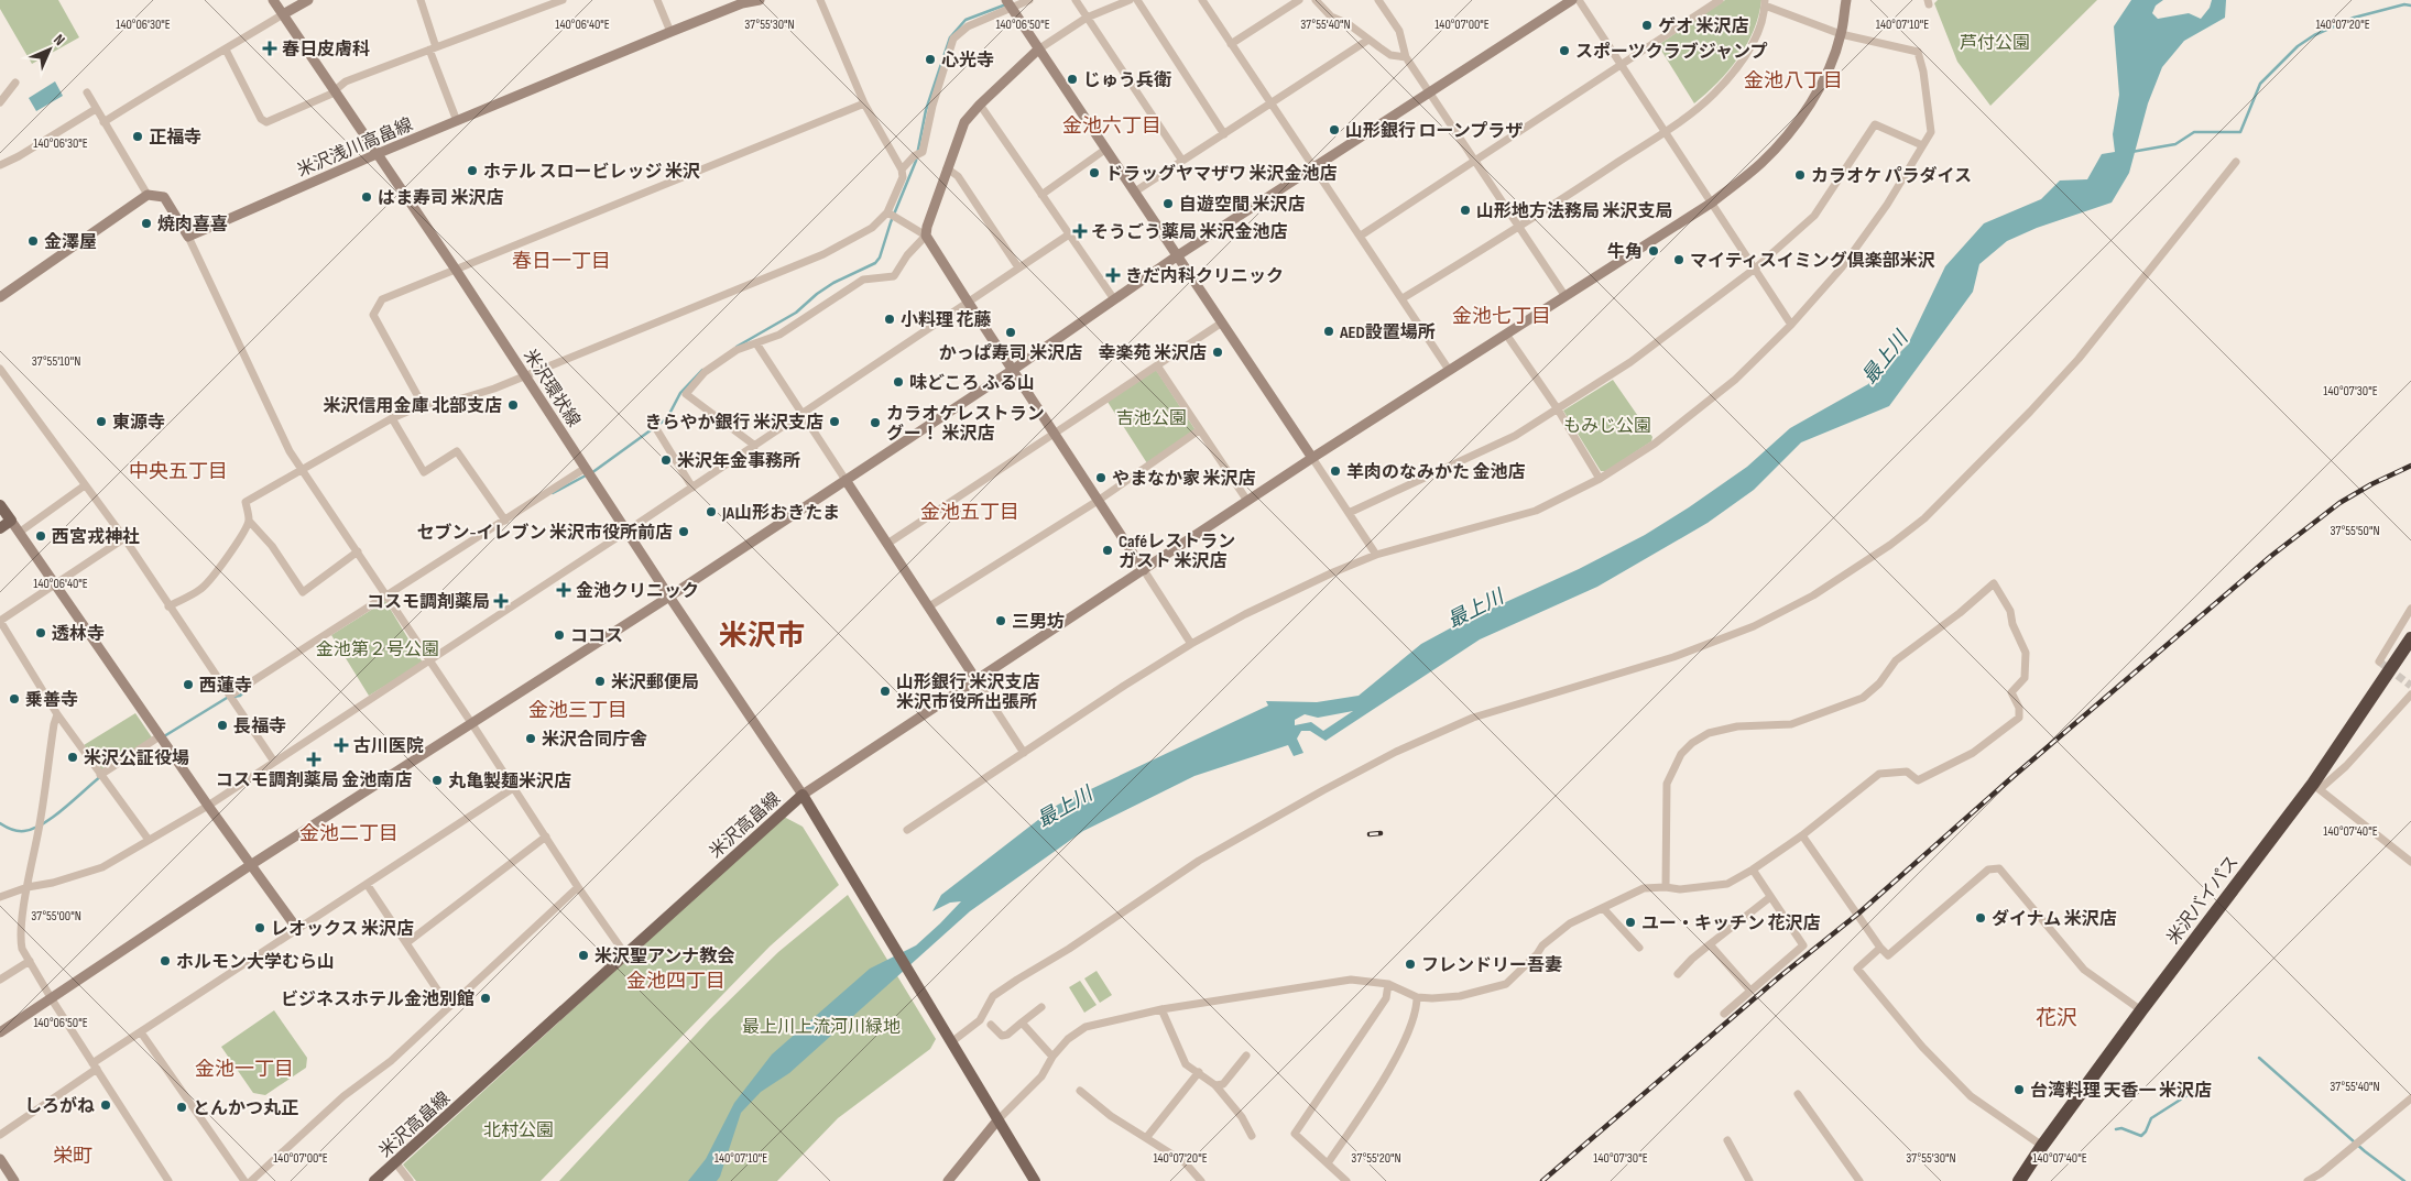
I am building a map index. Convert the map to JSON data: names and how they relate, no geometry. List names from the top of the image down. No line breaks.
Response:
{"streets":{"highway":["米沢バイパス"],"main road":["米沢高畠線"],"street":["米沢浅川高畠線","米沢環状線"]},"crossings":[["米沢浅川高畠線","米沢環状線"],["米沢環状線","米沢高畠線"]],"districts":["金池八丁目","金池六丁目","春日一丁目","金池七丁目","中央五丁目","金池五丁目","米沢市","金池三丁目","金池二丁目","金池四丁目","花沢","金池一丁目","栄町"],"water":["最上川"],"parks":["芦付公園","吉池公園","もみじ公園","金池第２号公園","最上川上流河川緑地","北村公園"],"places":{"other":["ゲオ 米沢店","スポーツクラブジャンプ","心光寺","じゅう兵衛","山形銀行 ローンプラザ","正福寺","ホテル スロービレッジ 米沢","ドラッグヤマザワ 米沢金池店","カラオケ パラダイス","はま寿司 米沢店","自遊空間 米沢店","山形地方法務局 米沢支局","焼肉喜喜","金澤屋","牛角","マイティスイミング倶楽部米沢","小料理 花藤","AED設置場所","かっぱ寿司 米沢店","幸楽苑 米沢店","味どころ ふる山","米沢信用金庫 北部支店","東源寺","きらやか銀行 米沢支店","カラオケレストラン グー！ 米沢店","米沢年金事務所","羊肉のなみかた 金池店","やまなか家 米沢店","JA山形おきたま","セブン-イレブン 米沢市役所前店","西宮戎神社","Caféレストラン ガスト 米沢店","三男坊","透林寺","ココス","米沢郵便局","西蓮寺","山形銀行 米沢支店 米沢市役所出張所","乗善寺","長福寺","米沢合同庁舎","米沢公証役場","丸亀製麺米沢店","ダイナム 米沢店","ユー・キッチン 花沢店","レオックス 米沢店","米沢聖アンナ教会","ホルモン大学むら山","フレンドリー吾妻","ビジネスホテル金池別館","台湾料理 天香一 米沢店","しろがね","とんかつ丸正"],"health":["春日皮膚科","そうごう薬局 米沢金池店","きだ内科クリニック","金池クリニック","コスモ調剤薬局","古川医院","コスモ調剤薬局 金池南店"]},"north":"top right","coordinates":["140°06'30\"E","140°06'40\"E","37°55'30\"N","140°06'50\"E","37°55'40\"N","140°07'00\"E","140°07'10\"E","140°07'20\"E","37°55'10\"N","140°07'30\"E","37°55'50\"N","140°07'40\"E","37°55'00\"N","37°55'20\"N"]}
